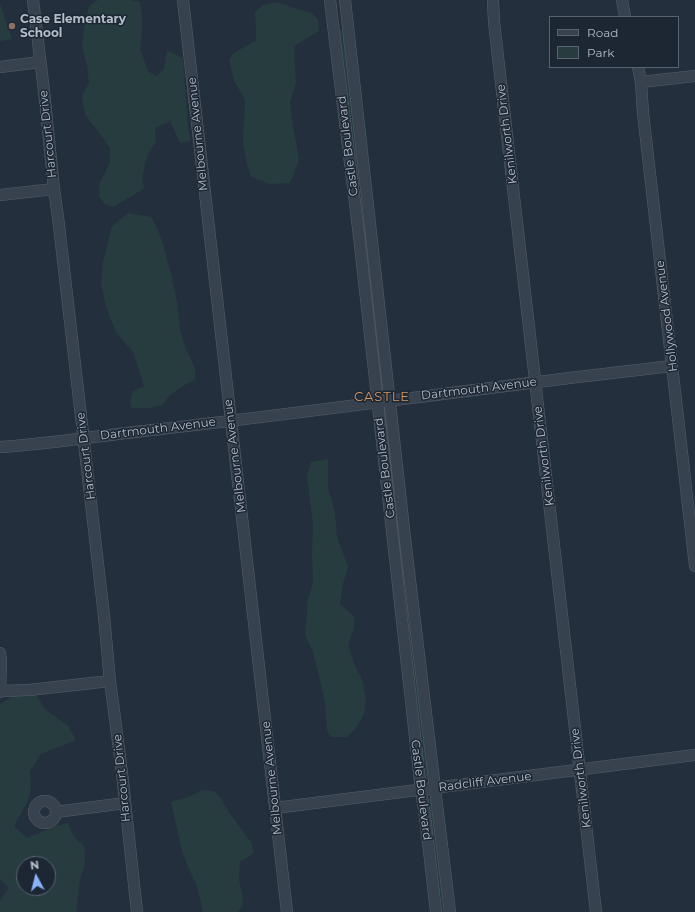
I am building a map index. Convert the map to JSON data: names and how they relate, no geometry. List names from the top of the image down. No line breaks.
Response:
{"streets":{"street":["Harcourt Drive","Melbourne Avenue","Kenilworth Drive","Castle Boulevard","Hollywood Avenue","Dartmouth Avenue","Radcliff Avenue"]},"crossings":[["Harcourt Drive","Dartmouth Avenue"],["Melbourne Avenue","Dartmouth Avenue"],["Melbourne Avenue","Radcliff Avenue"],["Kenilworth Drive","Dartmouth Avenue"],["Kenilworth Drive","Radcliff Avenue"],["Castle Boulevard","Dartmouth Avenue"],["Castle Boulevard","Radcliff Avenue"],["Hollywood Avenue","Dartmouth Avenue"]],"districts":["CASTLE"],"places":["Case Elementary School"],"legend":["Road","Park"],"north":"top"}
